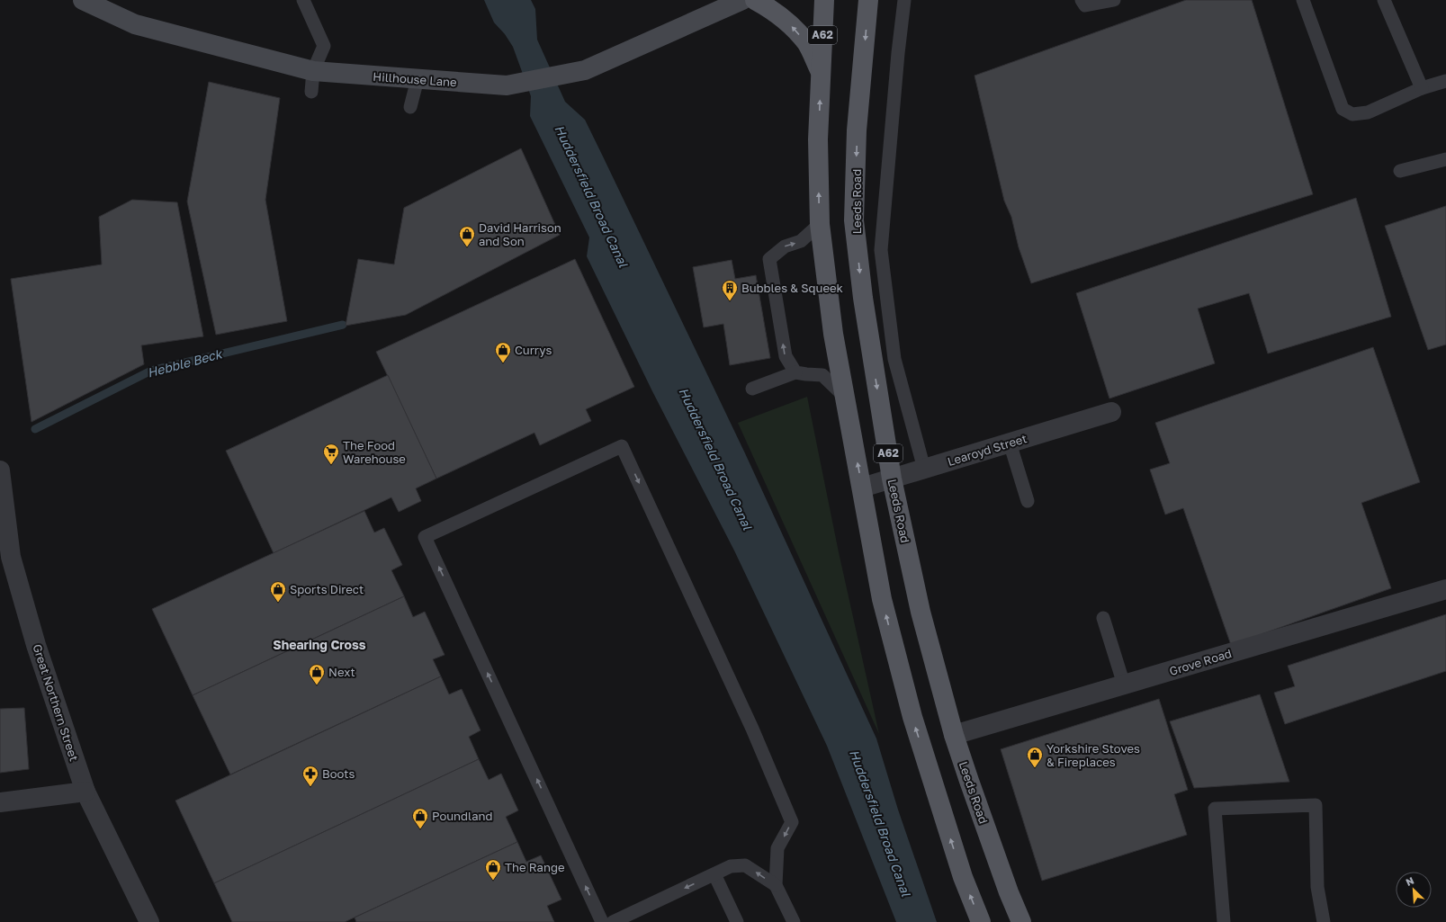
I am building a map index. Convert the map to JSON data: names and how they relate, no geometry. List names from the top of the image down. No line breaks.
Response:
{"streets":{"main road":["A62","Leeds Road"],"street":["Hillhouse Lane","Learoyd Street","Grove Road","Great Northern Street"]},"crossings":[["A62","Learoyd Street"],["Leeds Road","Learoyd Street"],["Leeds Road","Grove Road"]],"districts":["Shearing Cross"],"water":["Huddersfield Broad Canal","Hebble Beck"],"places":{"shop":["David Harrison and Son","Currys","Sports Direct","Next","Yorkshire Stoves & Fireplaces","Poundland","The Range"],"building":["Bubbles & Squeek"],"supermarket":["The Food Warehouse"],"pharmacy":["Boots"]},"north":"top left"}
